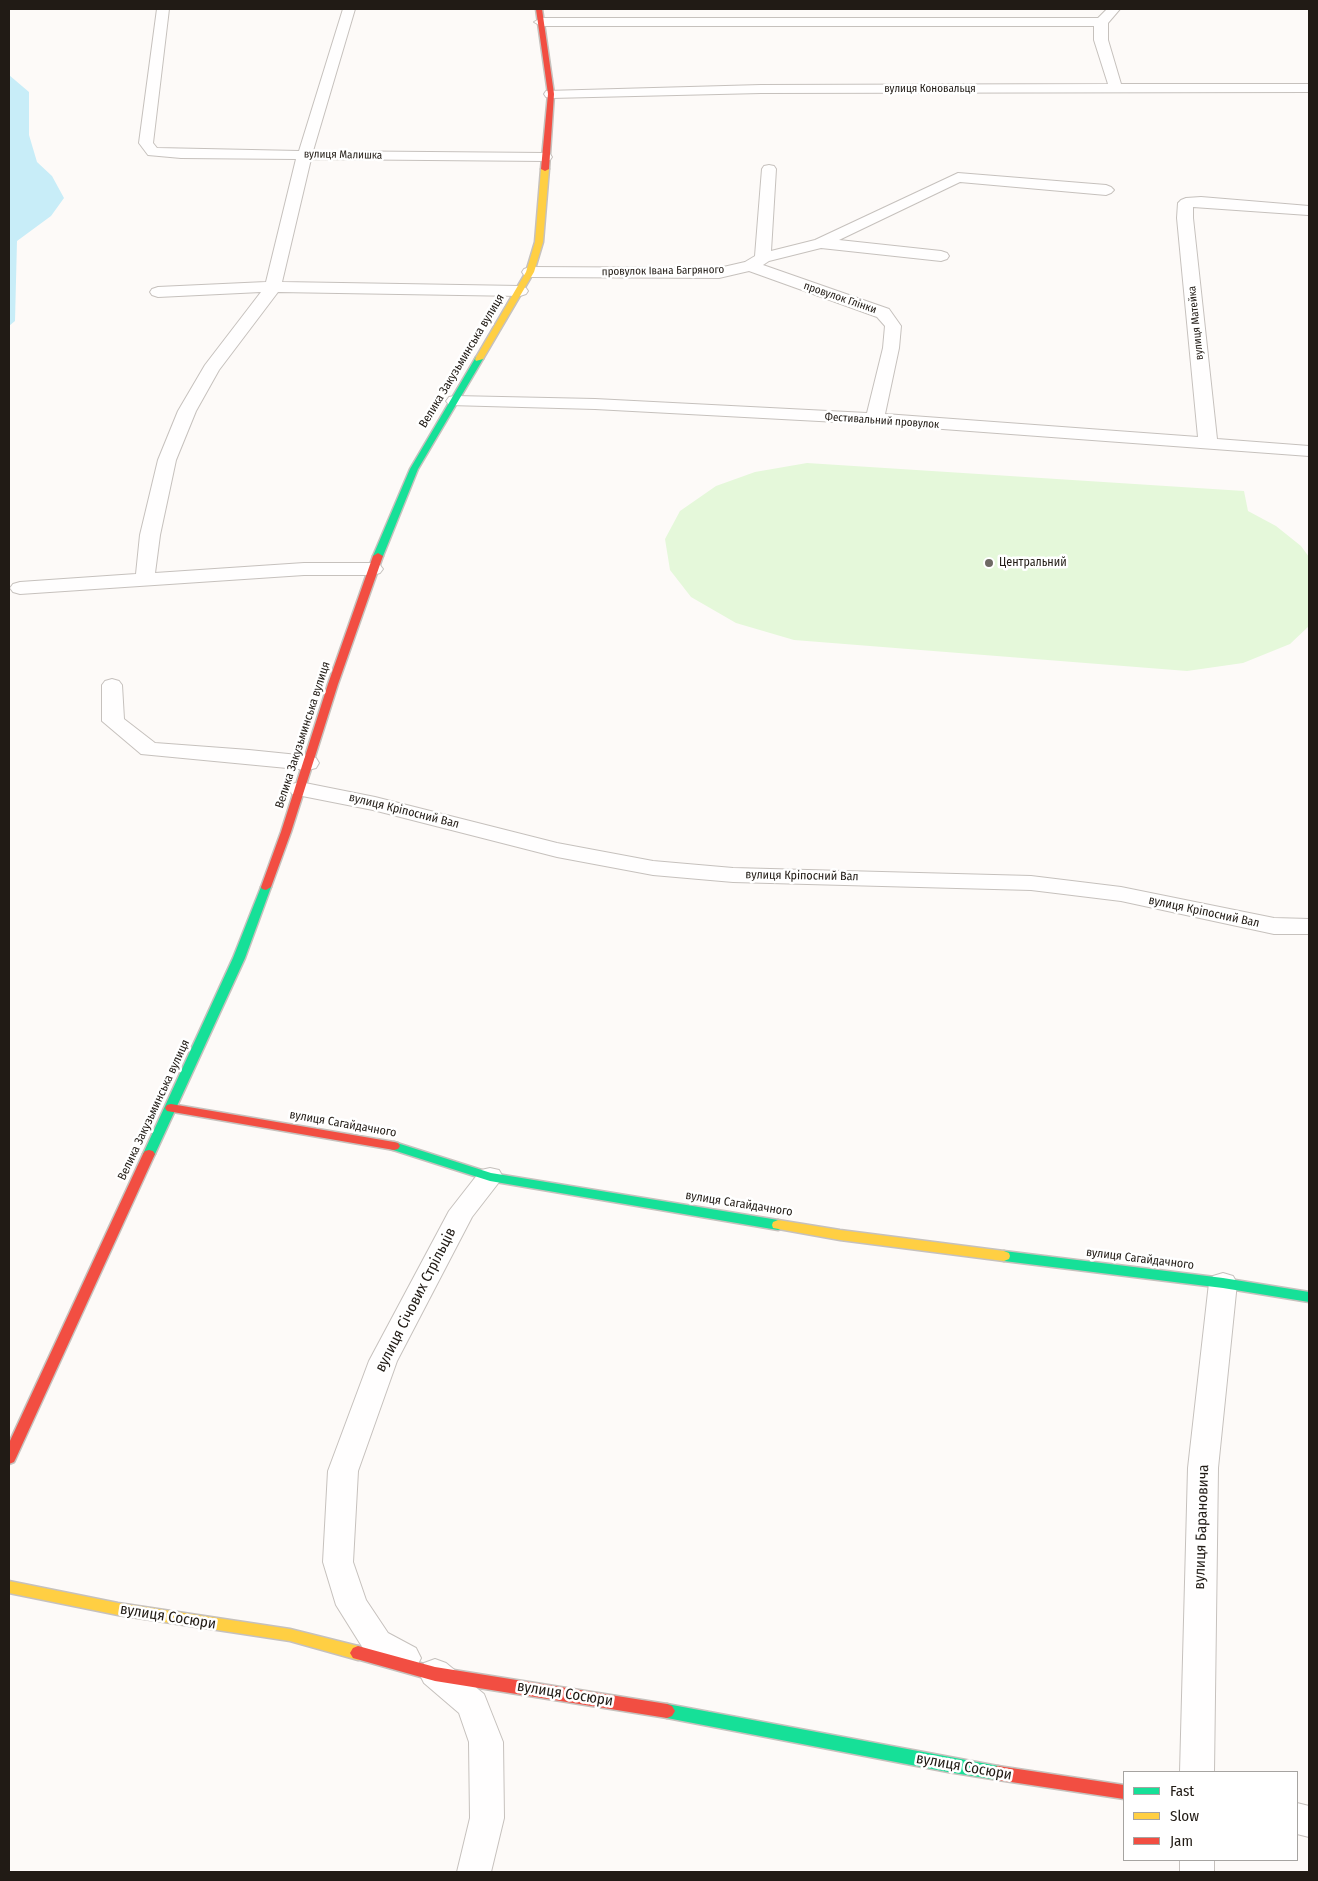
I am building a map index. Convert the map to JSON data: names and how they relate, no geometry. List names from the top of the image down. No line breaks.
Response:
{"streets":{"street":["вулиця Коновальця","вулиця Малишка","провулок Івана Багряного","провулок Глінки","вулиця Матейка","Велика Закузьминська вулиця","Фестивальний провулок","вулиця Кріпосний Вал","вулиця Сагайдачного","вулиця Січових Стрільців","вулиця Барановича","вулиця Сосюри"]},"crossings":[["вулиця Коновальця","Велика Закузьминська вулиця"],["вулиця Малишка","Велика Закузьминська вулиця"],["провулок Івана Багряного","провулок Глінки"],["провулок Івана Багряного","Велика Закузьминська вулиця"],["провулок Глінки","Фестивальний провулок"],["вулиця Матейка","Фестивальний провулок"],["Велика Закузьминська вулиця","Фестивальний провулок"],["Велика Закузьминська вулиця","вулиця Кріпосний Вал"],["Велика Закузьминська вулиця","вулиця Сагайдачного"],["вулиця Сагайдачного","вулиця Січових Стрільців"],["вулиця Сагайдачного","вулиця Барановича"],["вулиця Січових Стрільців","вулиця Сосюри"]],"places":["Центральний"],"legend":["Fast","Slow","Jam"]}
